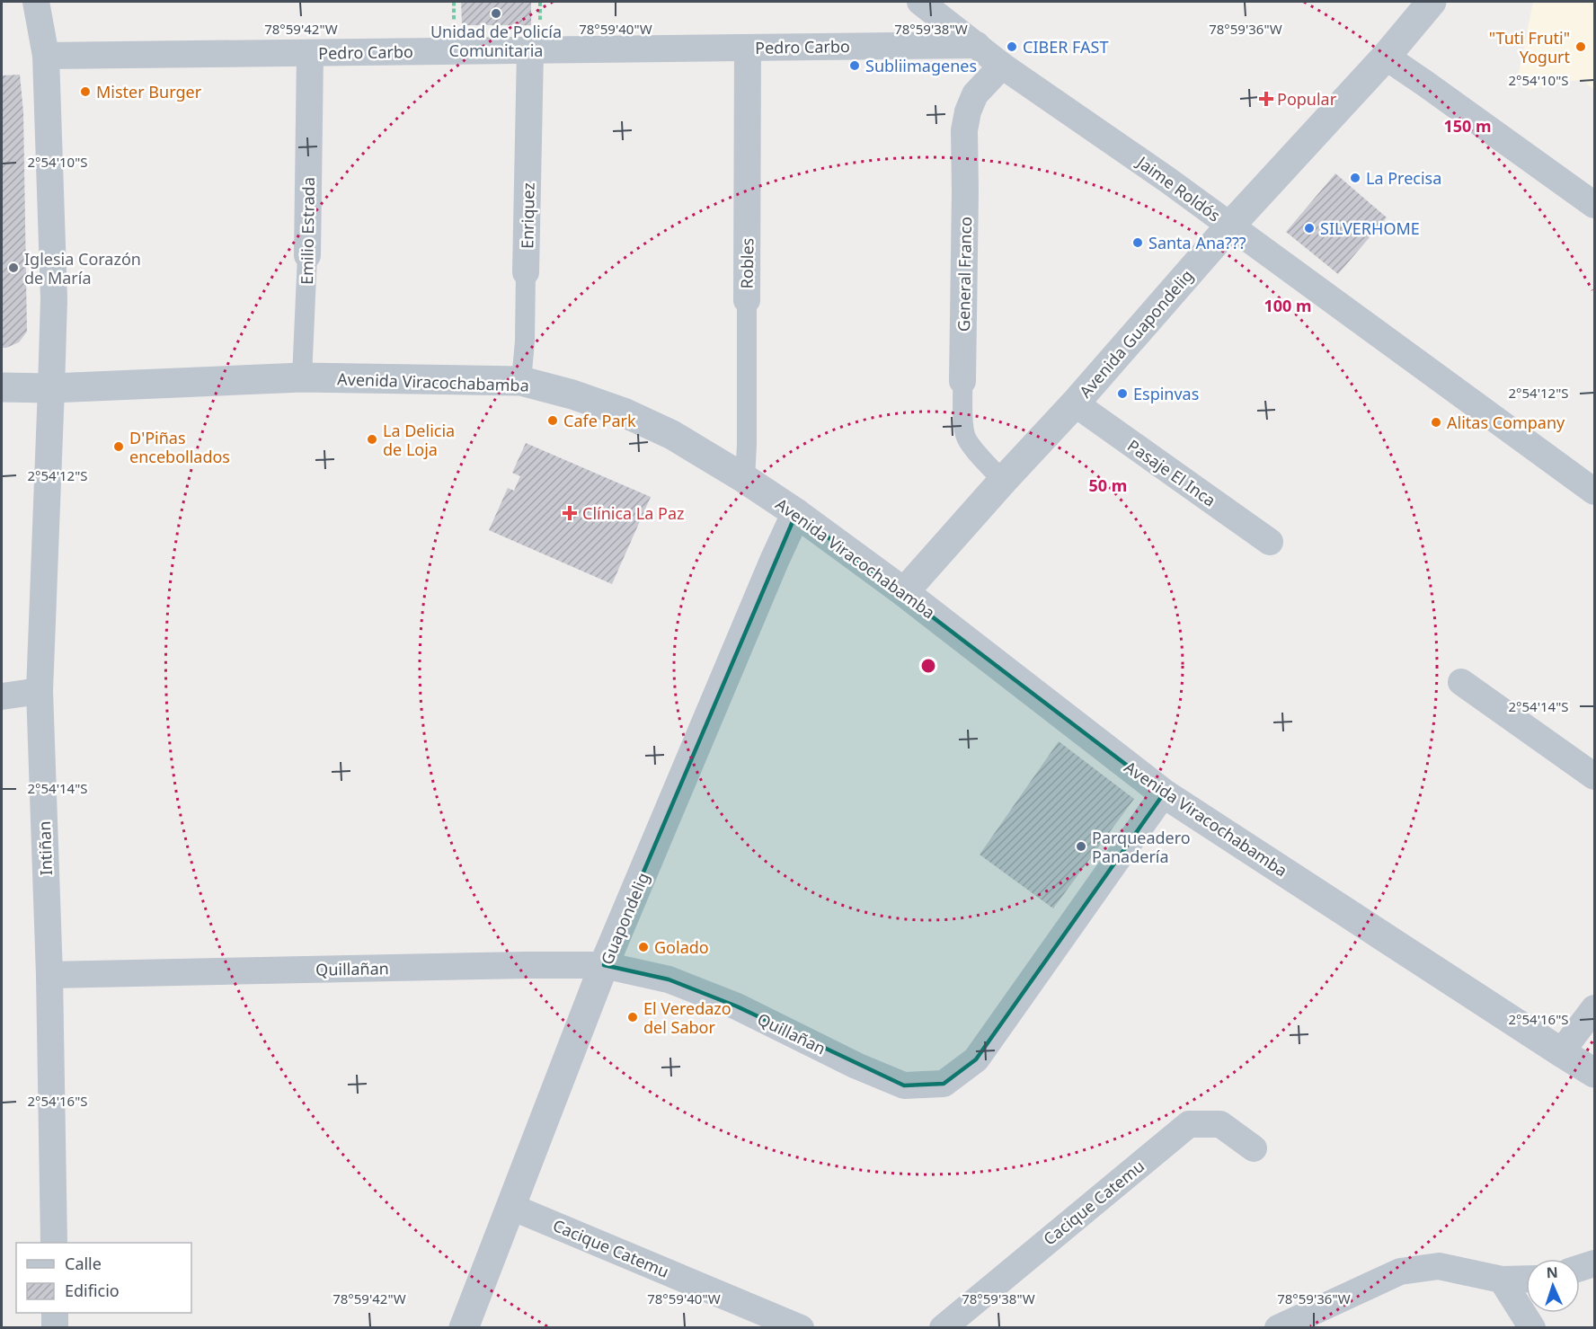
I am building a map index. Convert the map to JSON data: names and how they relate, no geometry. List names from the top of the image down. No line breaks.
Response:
{"streets":{"street":["Pedro Carbo","Jaime Roldós","Enriquez","Emilio Estrada","Robles","General Franco","Avenida Guapondelig","Avenida Viracochabamba","Pasaje El Inca","Intiñan","Guapondelig","Quillañan","Cacique Catemu"]},"crossings":[["Pedro Carbo","Jaime Roldós"],["Pedro Carbo","Enriquez"],["Pedro Carbo","Emilio Estrada"],["Pedro Carbo","Robles"],["Pedro Carbo","Intiñan"],["Jaime Roldós","General Franco"],["Jaime Roldós","Avenida Guapondelig"],["Enriquez","Avenida Viracochabamba"],["Emilio Estrada","Avenida Viracochabamba"],["Robles","Avenida Viracochabamba"],["General Franco","Avenida Guapondelig"],["Avenida Guapondelig","Avenida Viracochabamba"],["Avenida Guapondelig","Pasaje El Inca"],["Avenida Viracochabamba","Intiñan"],["Avenida Viracochabamba","Guapondelig"],["Avenida Viracochabamba","Quillañan"],["Intiñan","Quillañan"],["Guapondelig","Quillañan"],["Guapondelig","Cacique Catemu"]],"places":{"other":["Unidad de Policía Comunitaria","CIBER FAST","\"Tuti Fruti\" Yogurt","Subliimagenes","Mister Burger","La Precisa","SILVERHOME","Santa Ana???","Iglesia Corazón de María","Espinvas","Cafe Park","Alitas Company","La Delicia de Loja","D'Piñas encebollados","Parqueadero Panadería","Golado","El Veredazo del Sabor"],"health":["Popular","Clínica La Paz"]},"legend":["Calle","Edificio"],"north":"top","coordinates":["78°59'40\"W","78°59'38\"W","78°59'36\"W","78°59'42\"W","2°54'10\"S","2°54'12\"S","2°54'14\"S","2°54'16\"S"],"rings":["150 m","100 m","50 m"]}
